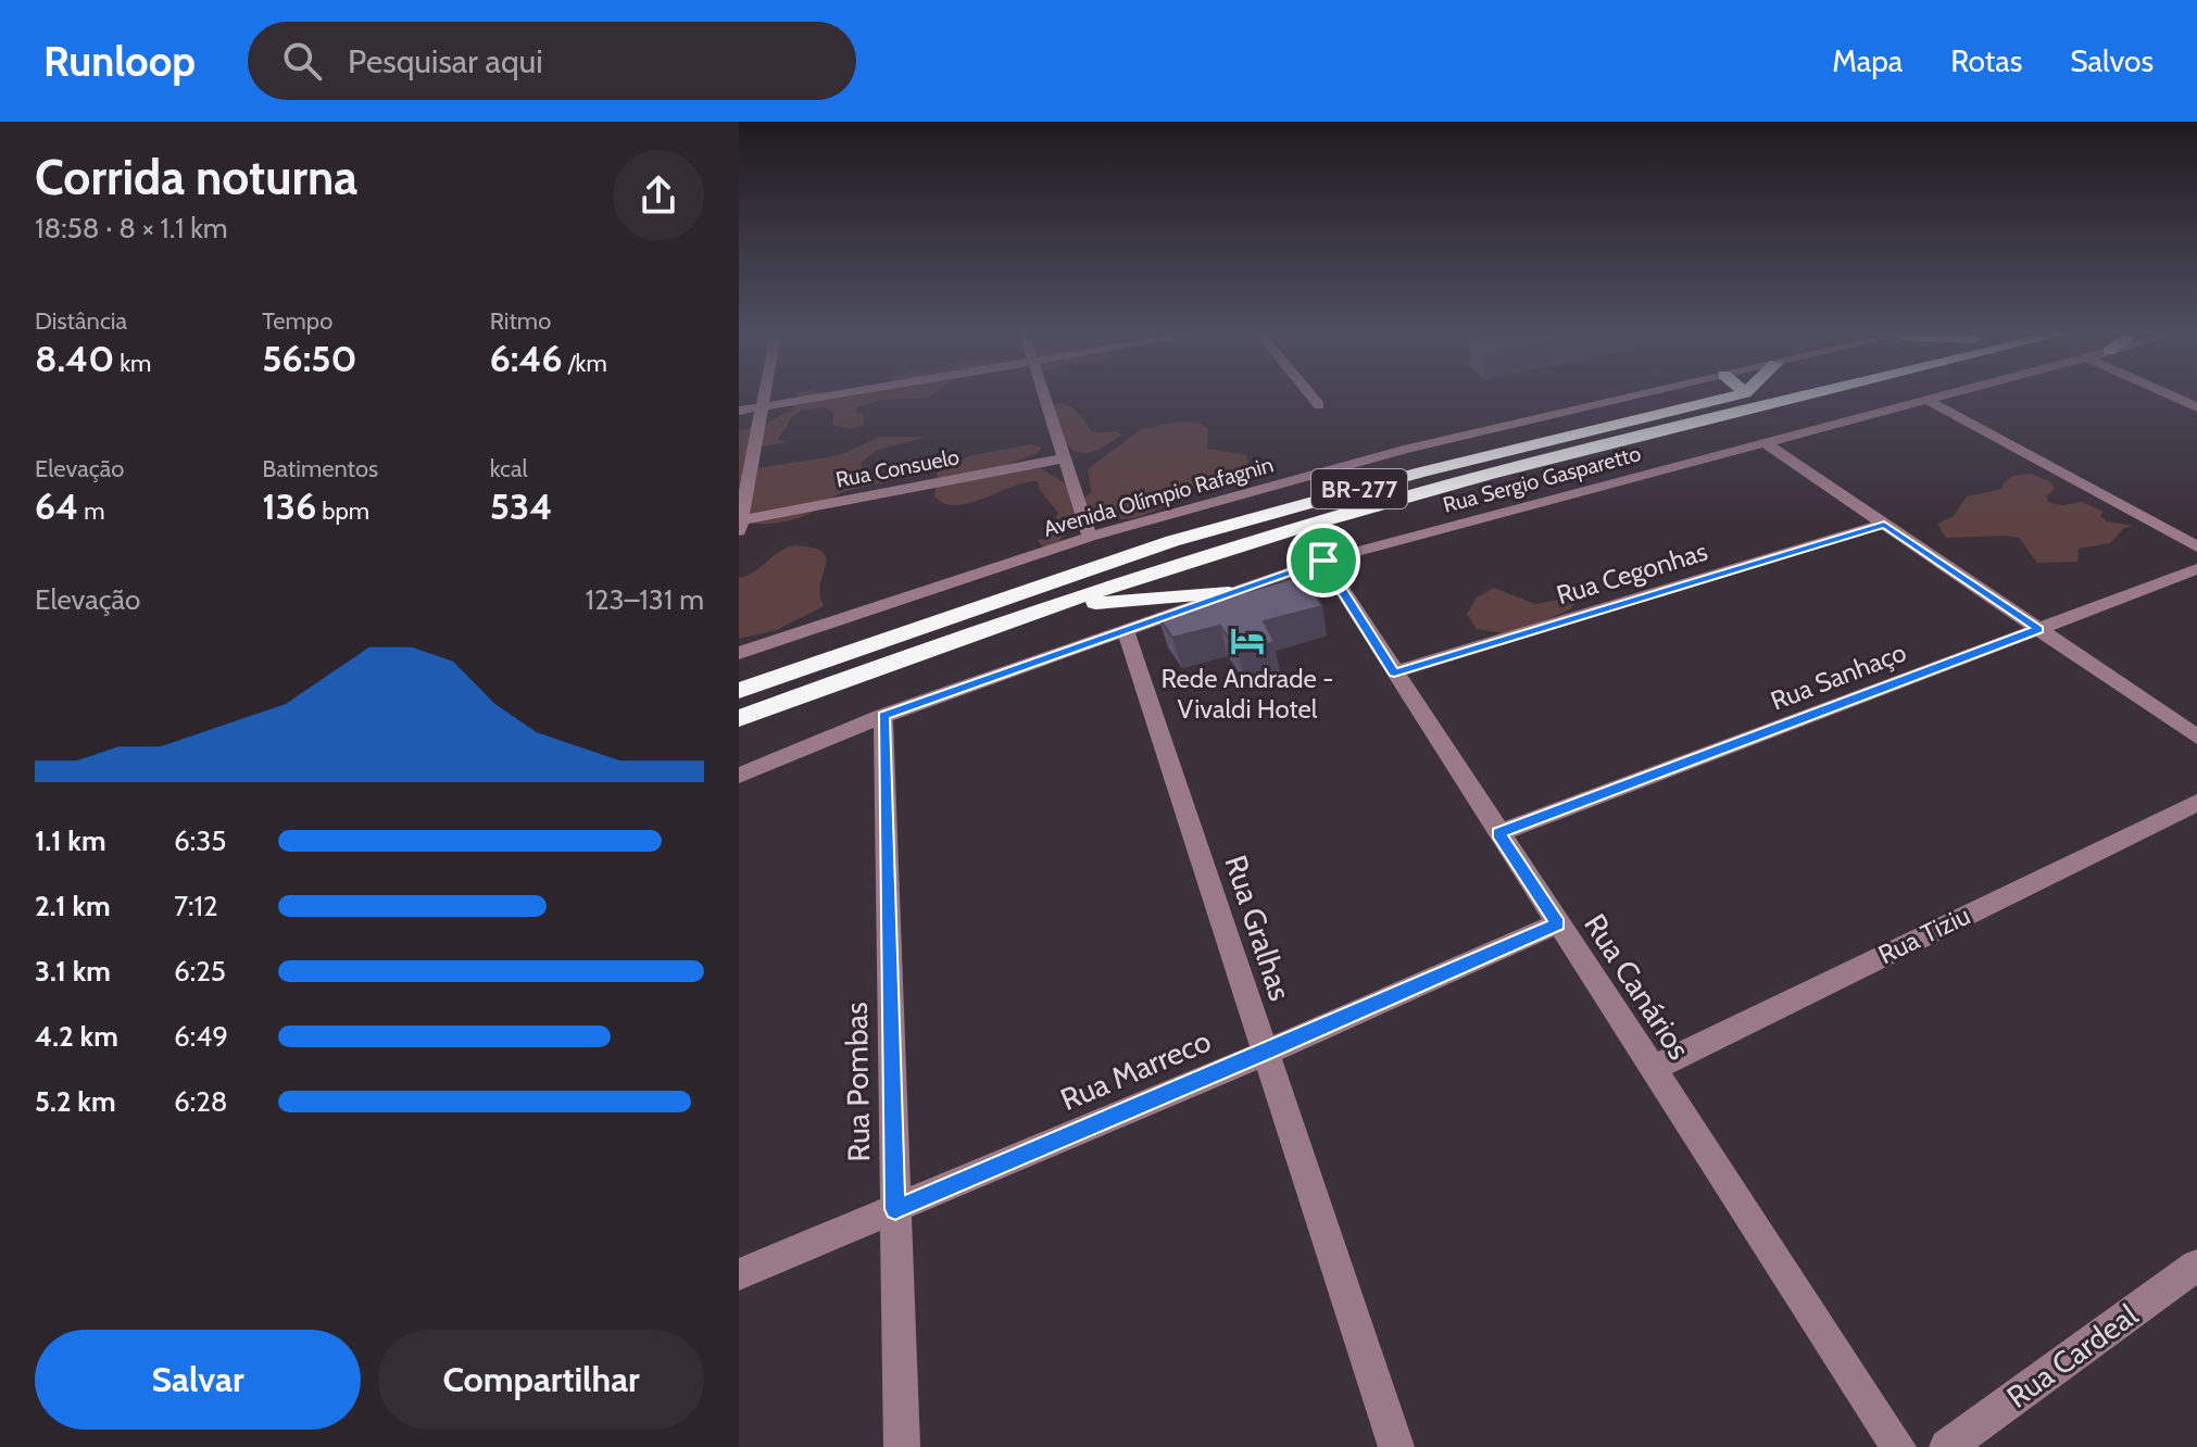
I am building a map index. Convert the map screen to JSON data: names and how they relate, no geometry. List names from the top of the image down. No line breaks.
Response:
{"streets":{"highway":["BR-277"],"street":["Rua Consuelo","Rua Sergio Gasparetto","Avenida Olímpio Rafagnin","Rua Cegonhas","Rua Sanhaço","Rua Gralhas","Rua Tiziu","Rua Canários","Rua Marreco","Rua Pombas","Rua Cardeal"]},"crossings":[["Rua Sergio Gasparetto","Rua Gralhas"],["Rua Sergio Gasparetto","Rua Canários"],["Rua Sergio Gasparetto","Rua Pombas"],["Rua Cegonhas","Rua Canários"],["Rua Sanhaço","Rua Canários"],["Rua Gralhas","Rua Marreco"],["Rua Tiziu","Rua Canários"],["Rua Canários","Rua Marreco"],["Rua Marreco","Rua Pombas"]],"places":{"hotel":["Rede Andrade - Vivaldi Hotel"]},"page":{"header":"Runloop","search":"Pesquisar aqui","nav":["Mapa","Rotas","Salvos"],"heading":["Corrida noturna","18:58 · 8 × 1.1 km"],"stats":[["Distância","8.40 km"],["Tempo","56:50"],["Ritmo","6:46 /km"],["Elevação","64 m"],["Batimentos","136 bpm"],["kcal","534"]],"chart":["Elevação","123–131 m"],"list":[{"name":"1.1 km","note":"6:35"},{"name":"2.1 km","note":"7:12"},{"name":"3.1 km","note":"6:25"},{"name":"4.2 km","note":"6:49"},{"name":"5.2 km","note":"6:28"}],"buttons":["Salvar","Compartilhar"]}}
